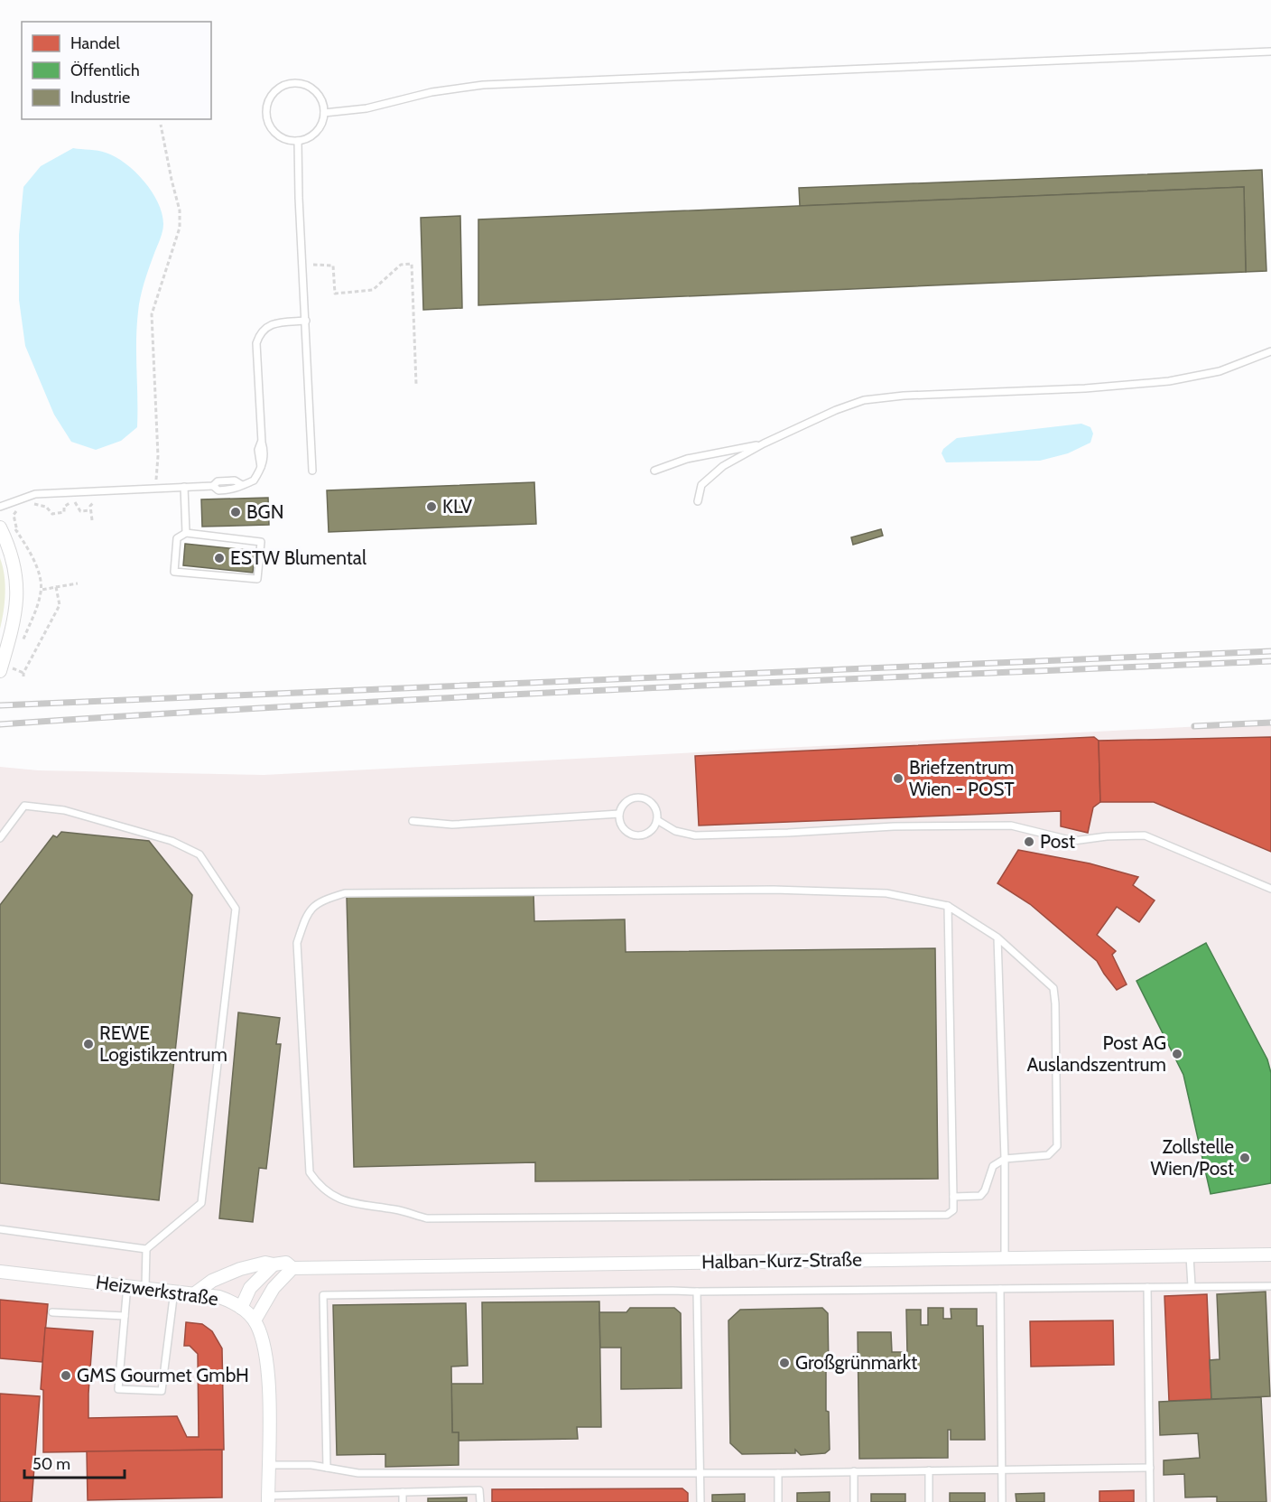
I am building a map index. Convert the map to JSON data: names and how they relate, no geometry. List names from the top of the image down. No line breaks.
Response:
{"streets":{"street":["Halban-Kurz-Straße","Heizwerkstraße"]},"crossings":[["Halban-Kurz-Straße","Heizwerkstraße"]],"places":["KLV","BGN","ESTW Blumental","Briefzentrum Wien - POST","Post","REWE Logistikzentrum","Post AG Auslandszentrum","Zollstelle Wien/Post","Großgrünmarkt","GMS Gourmet GmbH"],"legend":["Handel","Öffentlich","Industrie"],"scale_bar":"50 m"}
